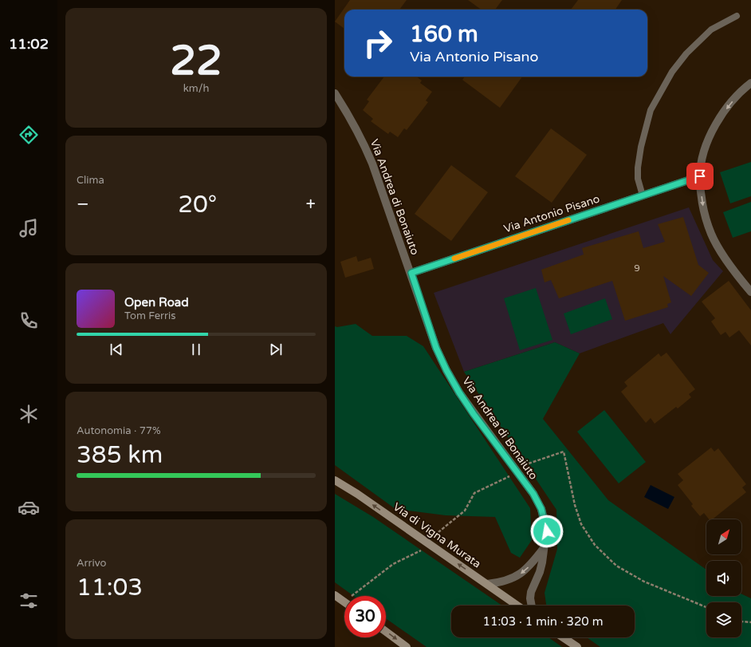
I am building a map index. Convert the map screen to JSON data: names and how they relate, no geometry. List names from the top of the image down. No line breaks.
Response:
{"streets":{"main road":["Via di Vigna Murata"],"street":["Via Andrea di Bonaiuto","Via Antonio Pisano"]},"crossings":[["Via Andrea di Bonaiuto","Via Antonio Pisano"],["Via Andrea di Bonaiuto","Via di Vigna Murata"]],"one_way":["Via di Vigna Murata"],"house_numbers":["9"],"north":"top right","page":{"tabs":"11:02","tile":[["22","km/h"],"Clima",["Autonomia · 77%","385 km"],["Arrivo","11:03"]],"turn":["160 m","Via Antonio Pisano"],"heat":["−","20°","+"],"song":["Open Road","Tom Ferris"],"limit":"30","trip":"11:03 · 1 min · 320 m"}}
